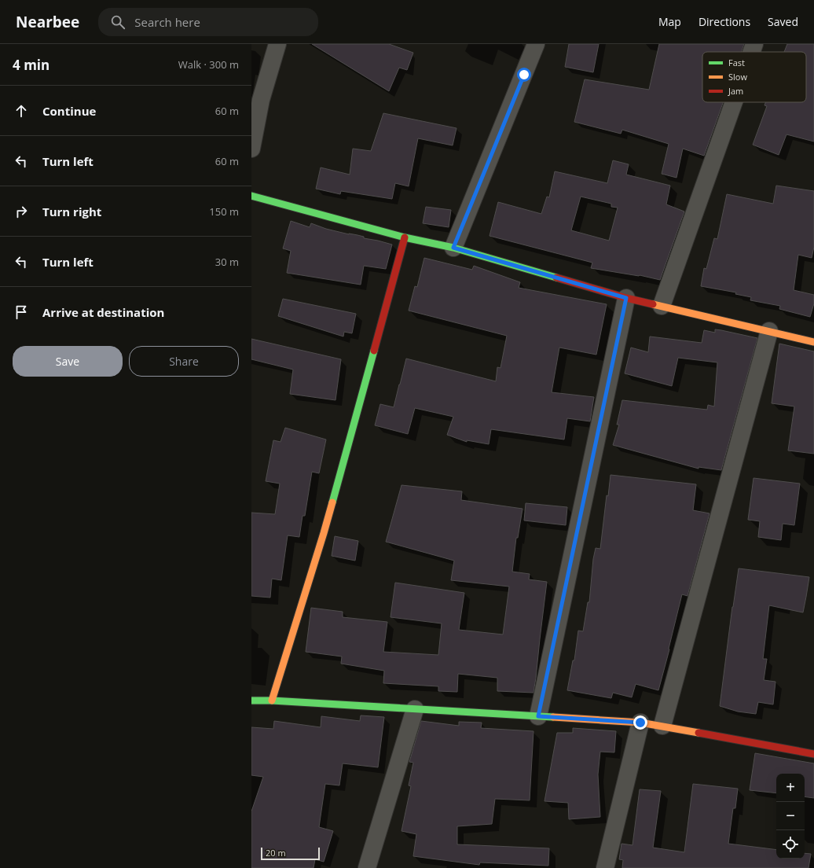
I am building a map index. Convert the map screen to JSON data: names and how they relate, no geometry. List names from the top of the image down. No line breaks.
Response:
{"legend":["Fast","Slow","Jam"],"scale_bar":"20 m","page":{"header":"Nearbee","search":"Search here","nav":["Map","Directions","Saved"],"heading":["4 min","Walk · 300 m"],"list":[["Continue","60 m"],["Turn left","60 m"],["Turn right","150 m"],["Turn left","30 m"],"Arrive at destination"],"buttons":["Save","Share"],"map_buttons":["+","−"],"scale":"20 m"}}
